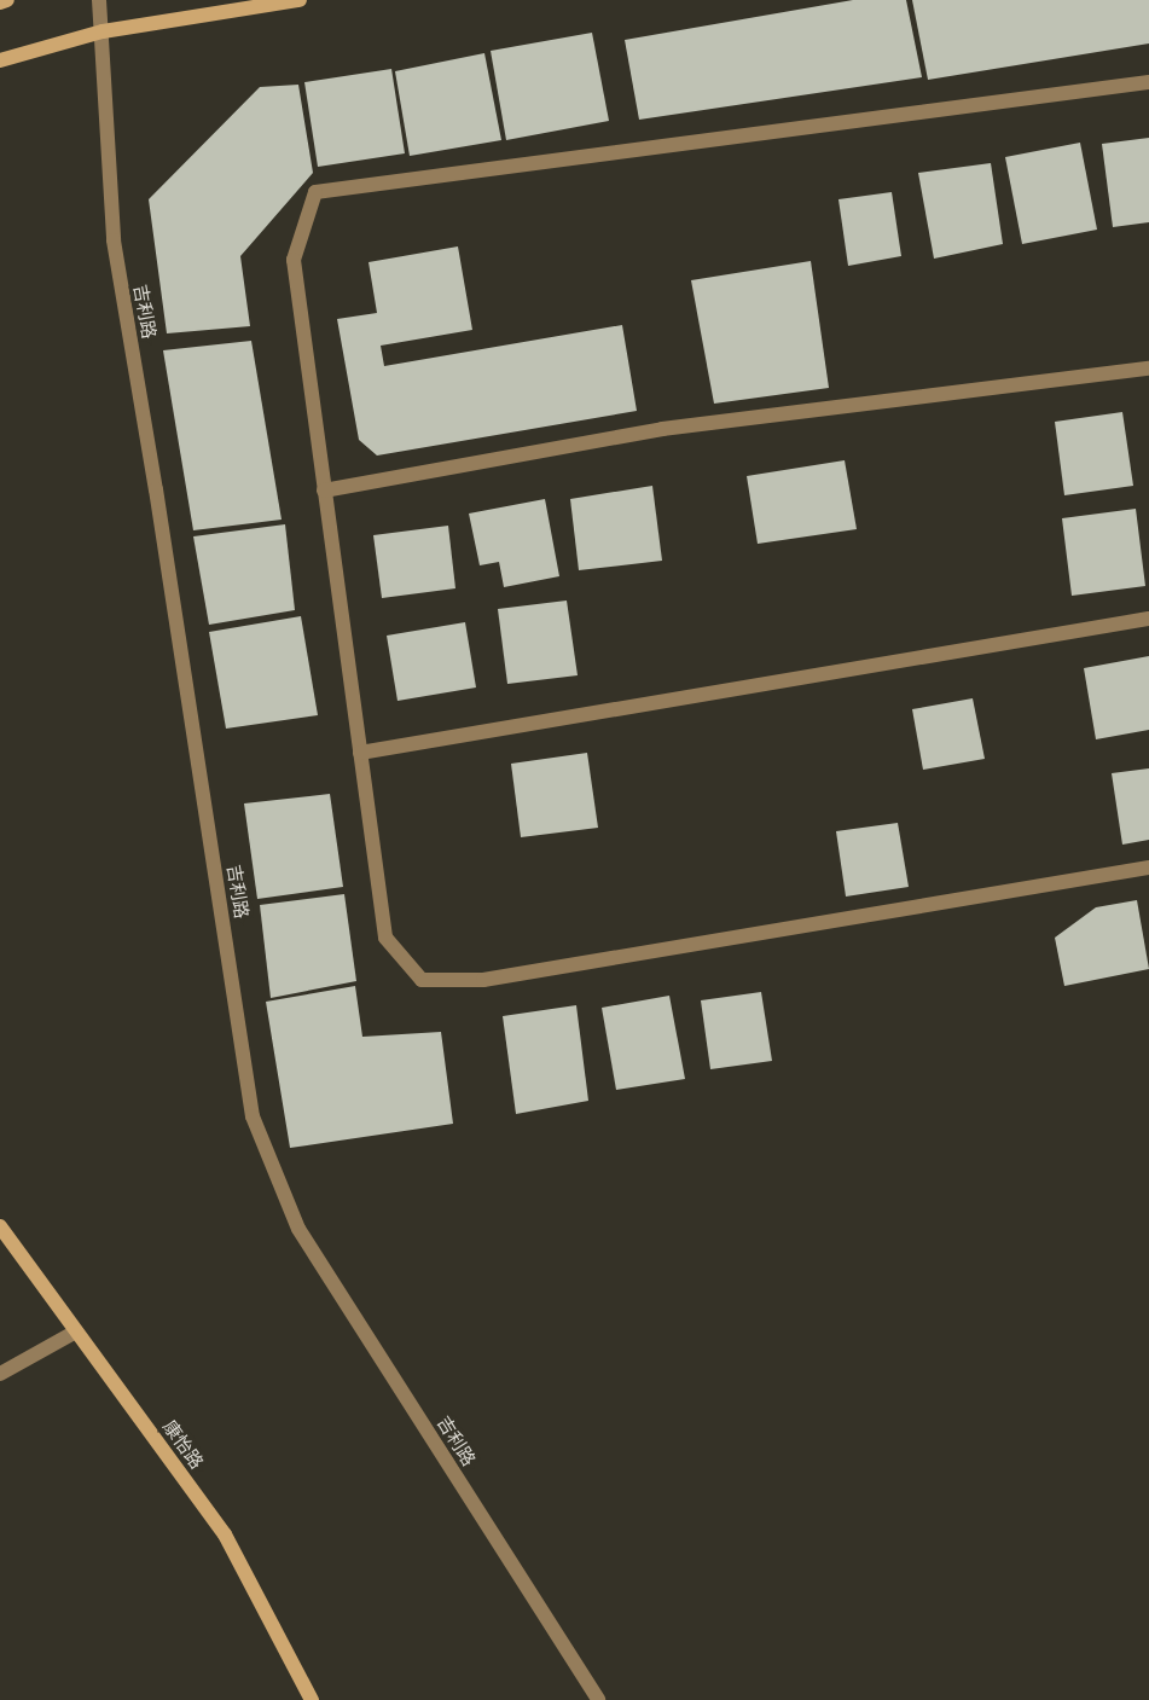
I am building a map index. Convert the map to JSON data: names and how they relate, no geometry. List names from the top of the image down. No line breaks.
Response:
{"streets":{"street":["吉利路","康怡路"]}}
